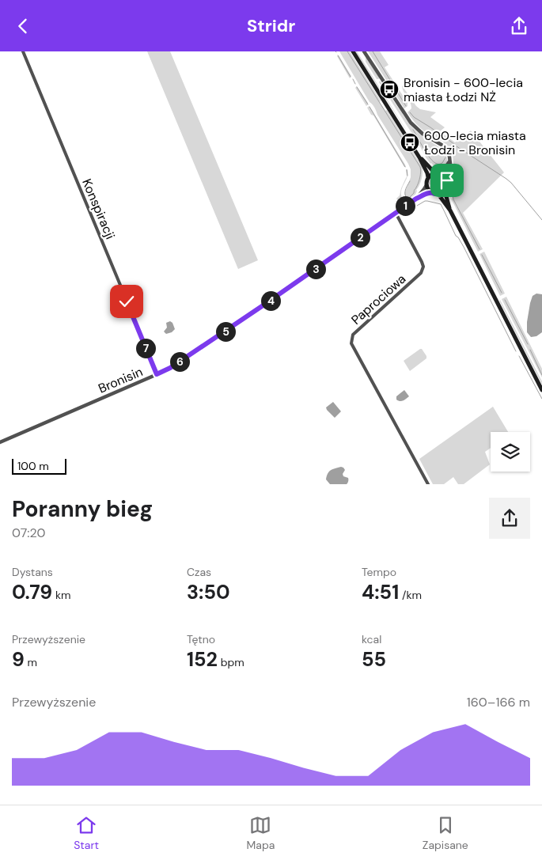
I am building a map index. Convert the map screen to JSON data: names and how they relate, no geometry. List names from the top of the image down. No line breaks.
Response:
{"streets":{"street":["Konspiracji","Paprociowa","Bronisin"]},"crossings":[["Konspiracji","Bronisin"],["Paprociowa","Bronisin"]],"places":{"bus stop":["Bronisin - 600-lecia miasta Łodzi NŻ","600-lecia miasta Łodzi - Bronisin"]},"scale_bar":"100 m","page":{"header":"Stridr","pins":["1","2","3","4","5","7","6"],"scale":"100 m","heading":["Poranny bieg","07:20"],"stats":[["Dystans","0.79 km"],["Czas","3:50"],["Tempo","4:51 /km"],["Przewyższenie","9 m"],["Tętno","152 bpm"],["kcal","55"]],"chart":["Przewyższenie","160–166 m"],"tabs":["Start","Mapa","Zapisane"]}}
